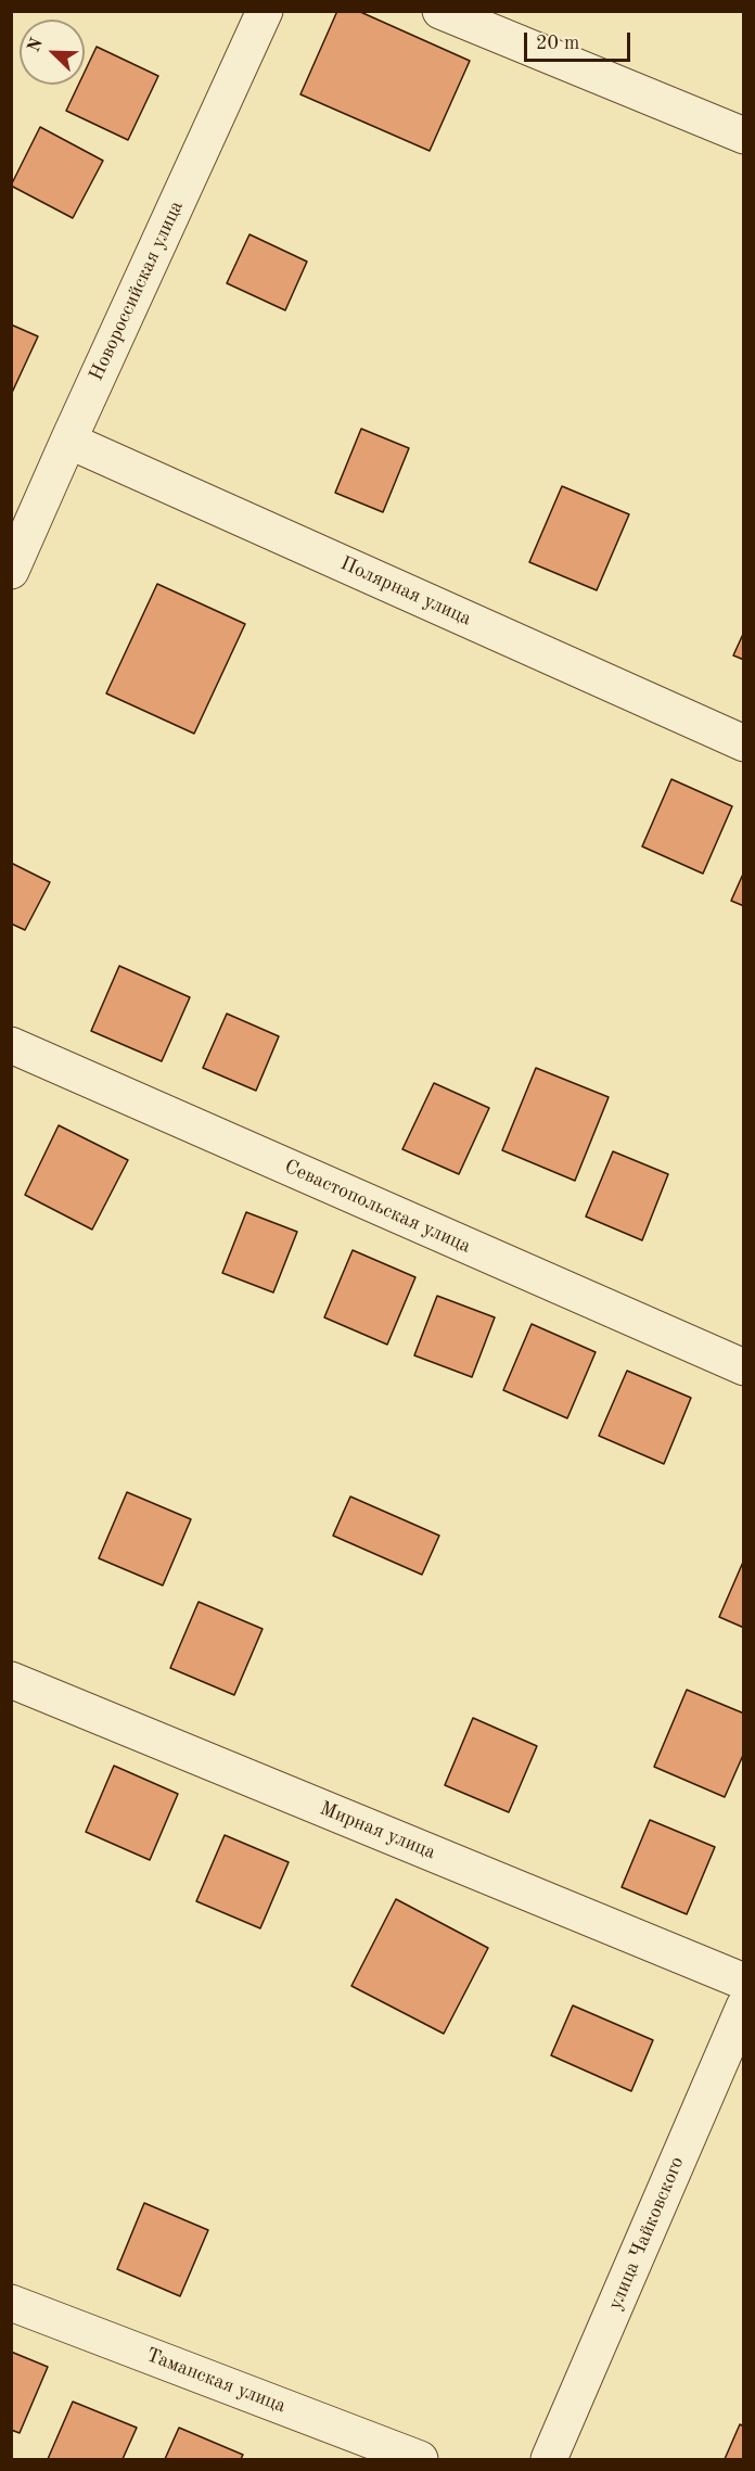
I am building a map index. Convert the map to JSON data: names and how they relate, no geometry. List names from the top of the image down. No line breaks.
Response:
{"streets":{"street":["Новороссийская улица","Полярная улица","Севастопольская улица","Мирная улица","улица Чайковского","Таманская улица"]},"crossings":[["Новороссийская улица","Полярная улица"]],"scale_bar":"20 m","north":"top left"}
